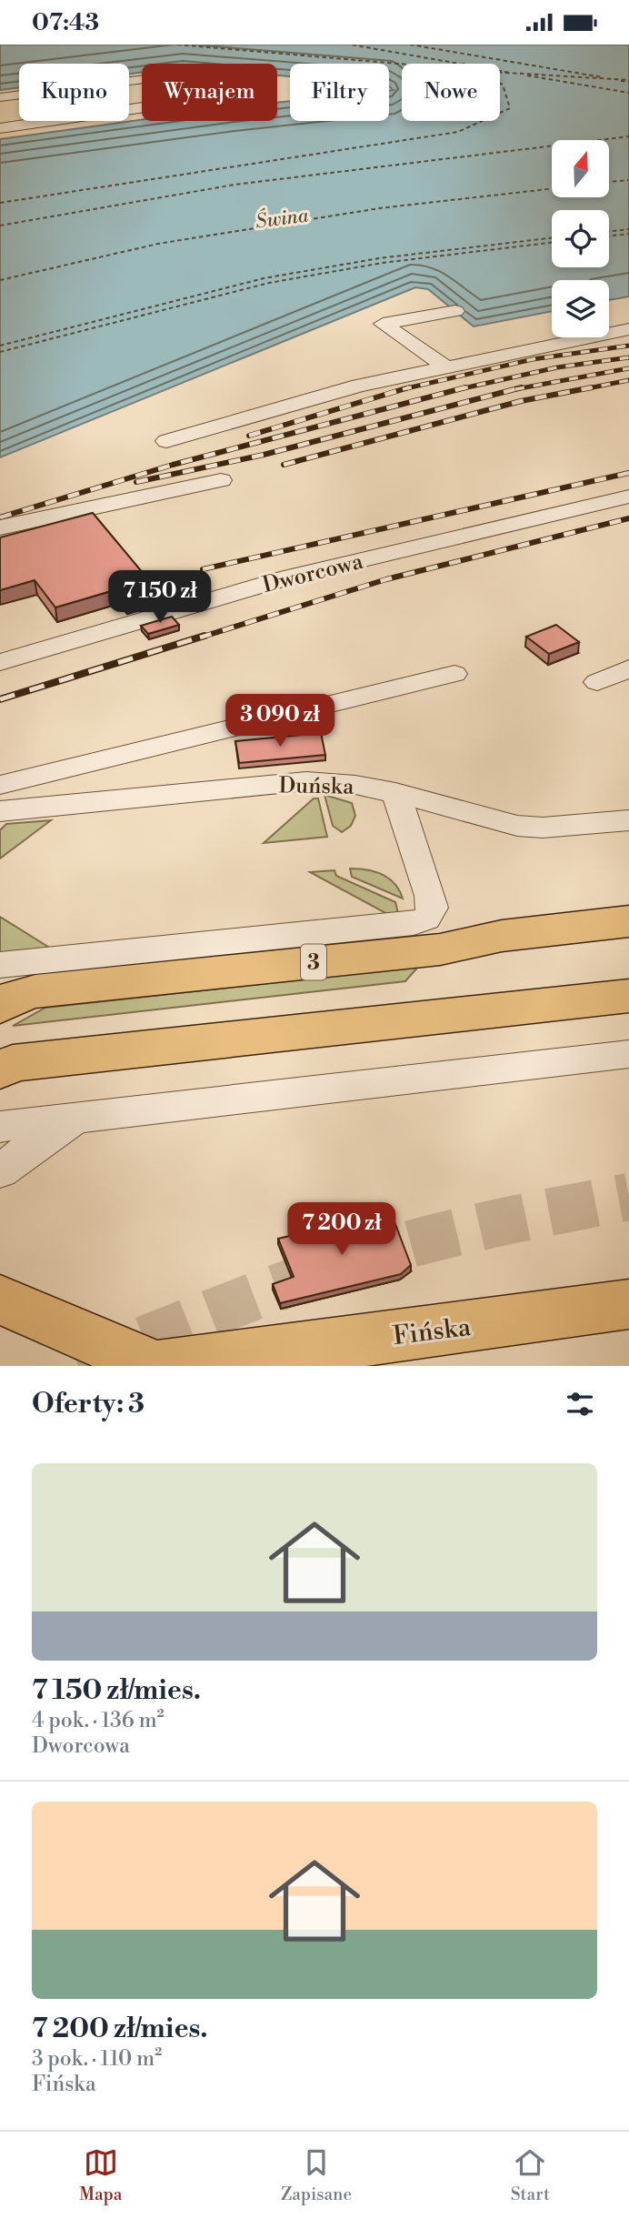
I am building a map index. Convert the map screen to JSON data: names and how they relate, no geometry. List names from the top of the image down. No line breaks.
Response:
{"streets":{"highway":["3","Fińska"],"street":["Dworcowa","Duńska"]},"water":["Świna"],"north":"top","page":{"status":"07:43","chip":["Kupno","Wynajem","Filtry","Nowe"],"price":["7 150 zł","3 090 zł","7 200 zł"],"heading":"Oferty: 3","list":[{"name":"7 150 zł/mies.","note":"4 pok. · 136 m² · Dworcowa"},{"name":"7 200 zł/mies.","note":"3 pok. · 110 m² · Fińska"}],"tabs":["Mapa","Zapisane","Start"]}}
